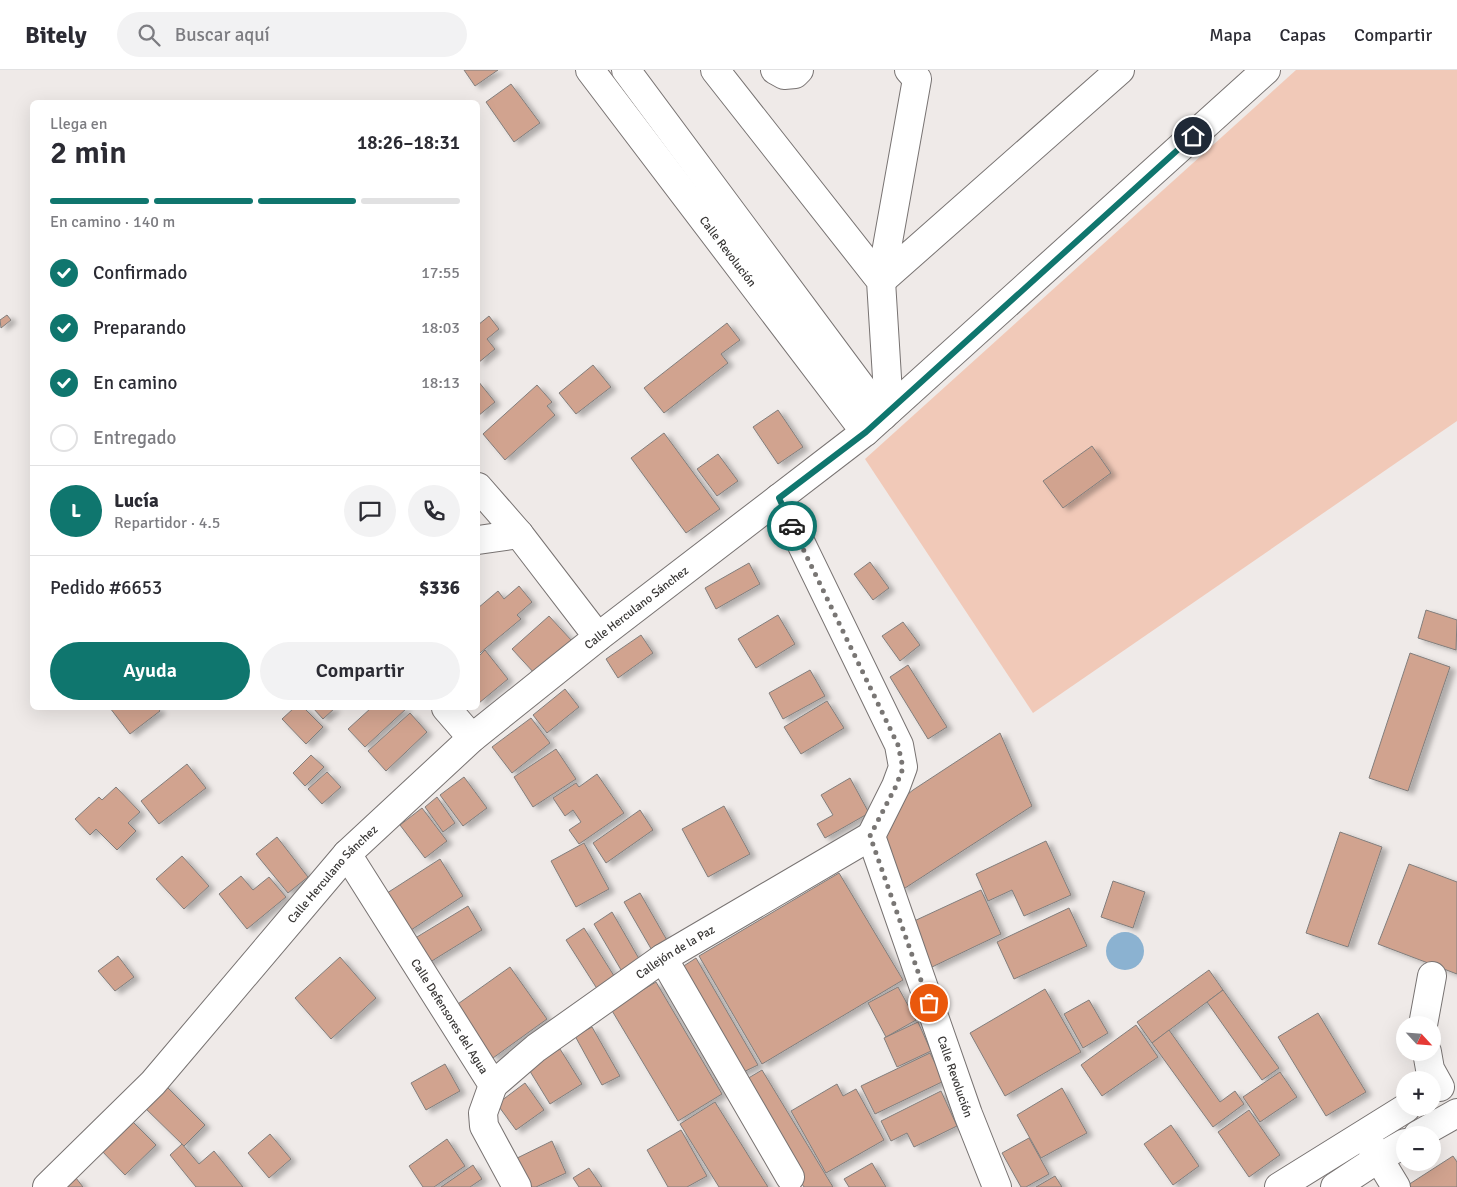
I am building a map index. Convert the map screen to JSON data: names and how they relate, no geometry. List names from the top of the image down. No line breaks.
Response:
{"streets":{"street":["Calle Revolución","Calle Herculano Sánchez","Callejón de la Paz","Calle Defensores del Agua"]},"crossings":[["Calle Revolución","Calle Herculano Sánchez"],["Calle Revolución","Callejón de la Paz"],["Calle Herculano Sánchez","Calle Defensores del Agua"],["Callejón de la Paz","Calle Defensores del Agua"]],"north":"bottom right","page":{"header":"Bitely","search":"Buscar aquí","nav":["Mapa","Capas","Compartir"],"heading":["2 min","Llega en","18:26–18:31"],"panel":["Lucía","Repartidor · 4.5","Pedido #6653","$336"],"bar":"En camino · 140 m","list":[["Confirmado","17:55"],["Preparando","18:03"],["En camino","18:13"],"Entregado"],"round":"L","buttons":["Ayuda","Compartir"],"map_buttons":["+","−"]}}
